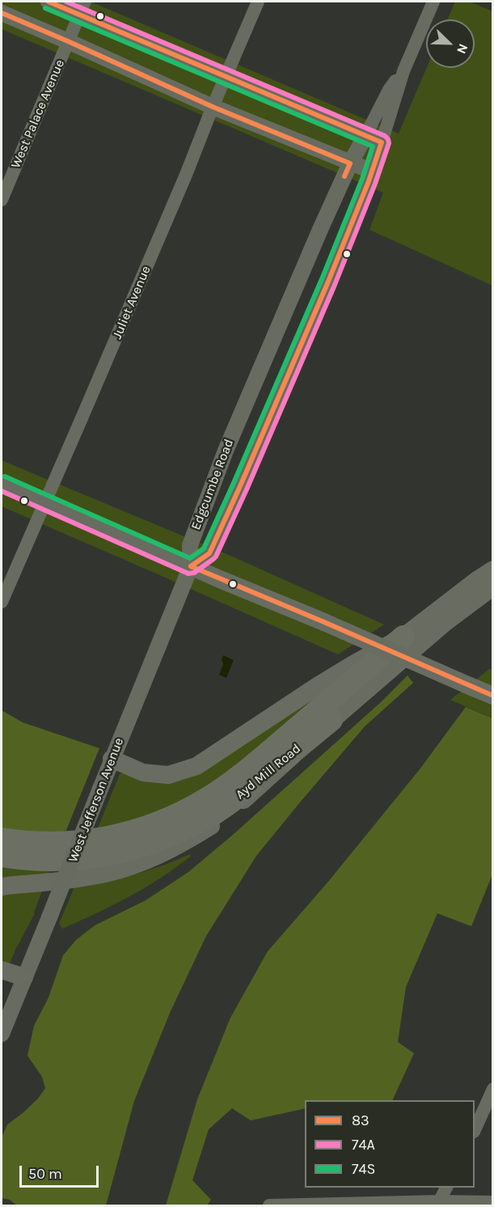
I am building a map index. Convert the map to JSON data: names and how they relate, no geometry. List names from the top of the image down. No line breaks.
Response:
{"streets":{"highway":["Ayd Mill Road"],"street":["West Palace Avenue","Juliet Avenue","Edgcumbe Road","West Jefferson Avenue"]},"crossings":[["Edgcumbe Road","West Jefferson Avenue"]],"lines":["transit line 83","transit line 74A","transit line 74S"],"legend":["83","74A","74S"],"scale_bar":"50 m","north":"bottom right"}
